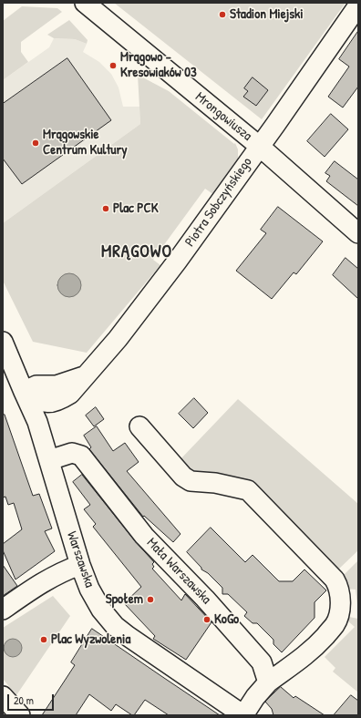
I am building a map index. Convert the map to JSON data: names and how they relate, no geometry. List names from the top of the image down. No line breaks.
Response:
{"streets":{"street":["Mrongowiusza","Piotra Sobczyńskiego","Warszawska","Mała Warszawska"]},"crossings":[["Mrongowiusza","Piotra Sobczyńskiego"],["Piotra Sobczyńskiego","Warszawska"],["Warszawska","Mała Warszawska"]],"districts":["MRĄGOWO"],"places":["Stadion Miejski","Mrągowo - Kresowiaków 03","Mrągowskie Centrum Kultury","Plac PCK","Społem","KoGo","Plac Wyzwolenia"],"scale_bar":"20 m"}
